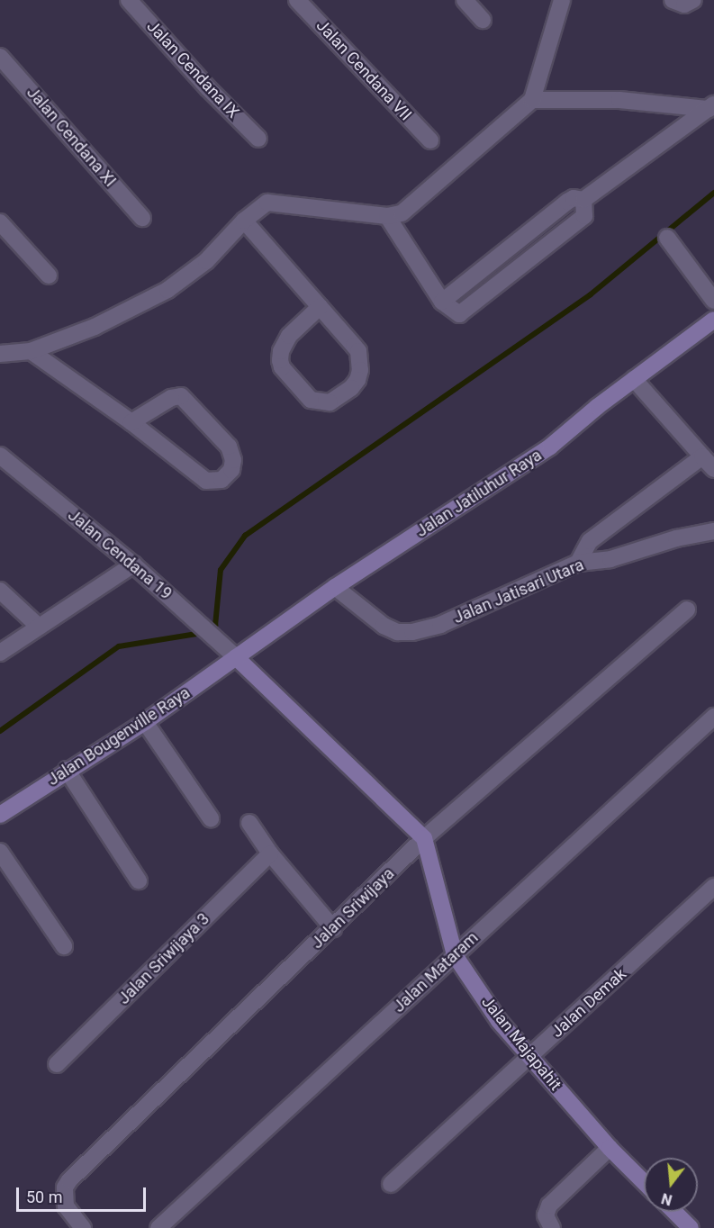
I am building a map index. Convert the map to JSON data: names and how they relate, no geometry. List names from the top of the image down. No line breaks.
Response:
{"streets":{"street":["Jalan Cendana IX","Jalan Cendana VII","Jalan Cendana XI","Jalan Jatiluhur Raya","Jalan Cendana 19","Jalan Jatisari Utara","Jalan Bougenville Raya","Jalan Sriwijaya","Jalan Sriwijaya 3","Jalan Mataram","Jalan Demak","Jalan Majapahit"]},"crossings":[["Jalan Jatiluhur Raya","Jalan Cendana 19"],["Jalan Jatiluhur Raya","Jalan Jatisari Utara"],["Jalan Jatiluhur Raya","Jalan Bougenville Raya"],["Jalan Cendana 19","Jalan Bougenville Raya"],["Jalan Sriwijaya","Jalan Majapahit"],["Jalan Mataram","Jalan Majapahit"],["Jalan Demak","Jalan Majapahit"]],"scale_bar":"50 m","north":"bottom"}
